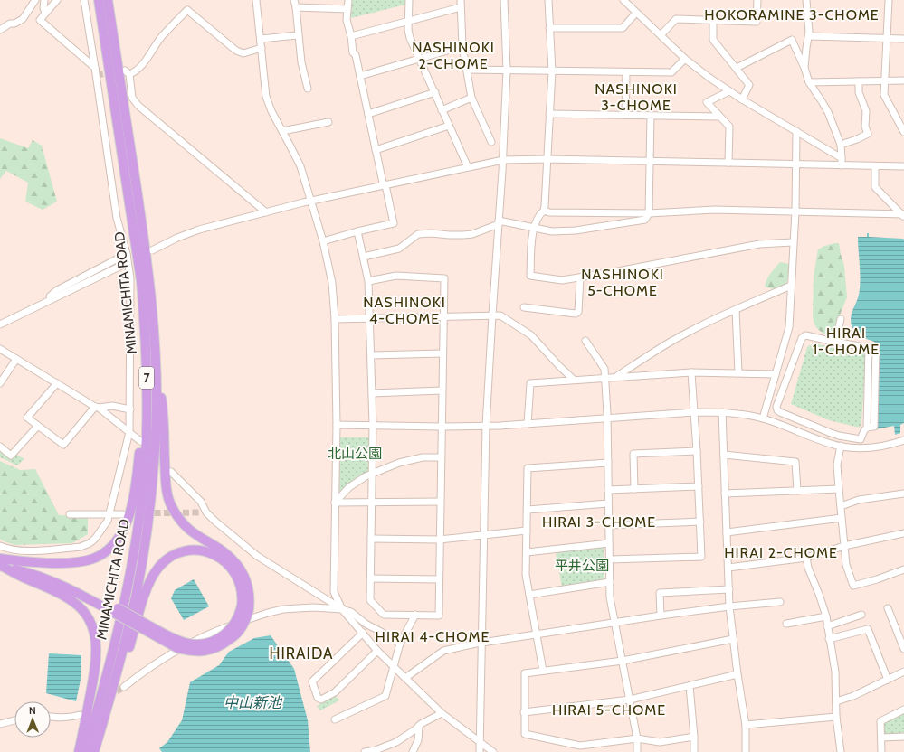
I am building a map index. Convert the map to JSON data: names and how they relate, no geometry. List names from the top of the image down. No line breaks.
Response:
{"streets":{"highway":["MINAMICHITA ROAD","7"]},"districts":["HOKORAMINE 3-CHOME","NASHINOKI 2-CHOME","NASHINOKI 3-CHOME","NASHINOKI 5-CHOME","NASHINOKI 4-CHOME","HIRAI 1-CHOME","HIRAI 3-CHOME","HIRAI 2-CHOME","HIRAI 4-CHOME","HIRAIDA","HIRAI 5-CHOME"],"water":["中山新池"],"parks":["北山公園","平井公園"],"north":"top"}
